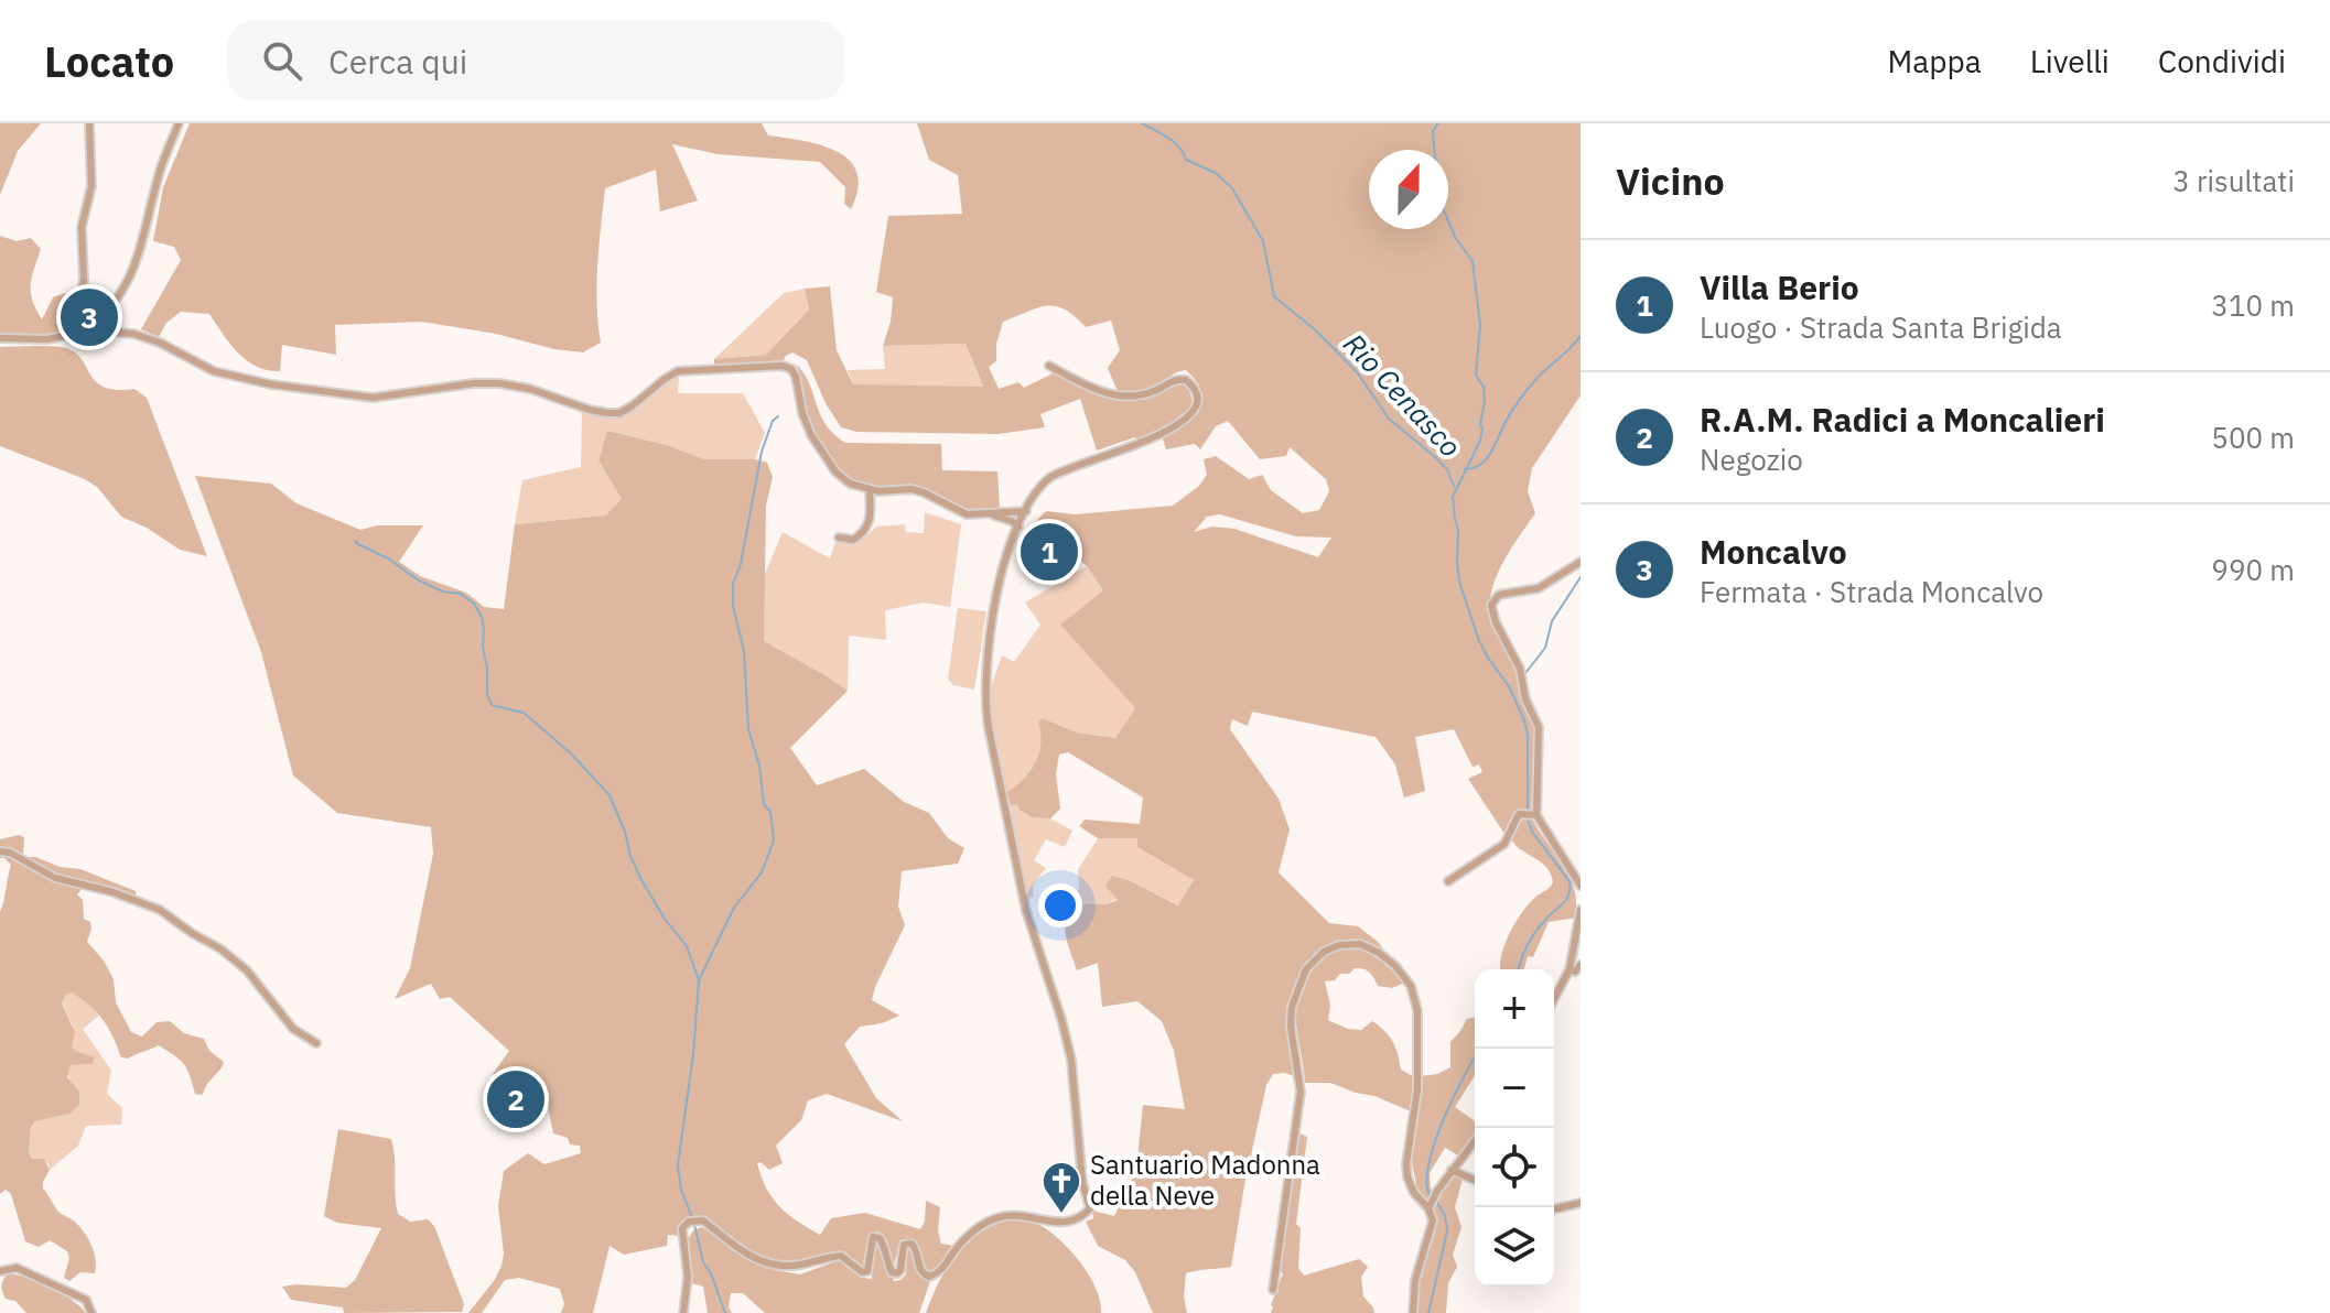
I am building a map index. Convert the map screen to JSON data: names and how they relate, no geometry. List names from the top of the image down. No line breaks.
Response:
{"water":["Rio Cenasco"],"places":{"church":["Santuario Madonna della Neve"]},"north":"top","page":{"header":"Locato","search":"Cerca qui","nav":["Mappa","Livelli","Condividi"],"heading":["Vicino","3 risultati"],"list":[{"mark":"1","name":"Villa Berio","note":"Luogo · Strada Santa Brigida","value":"310 m"},{"mark":"2","name":"R.A.M. Radici a Moncalieri","note":"Negozio","value":"500 m"},{"mark":"3","name":"Moncalvo","note":"Fermata · Strada Moncalvo","value":"990 m"}],"pins":["3","1","2"],"map_buttons":["+","−"]}}
